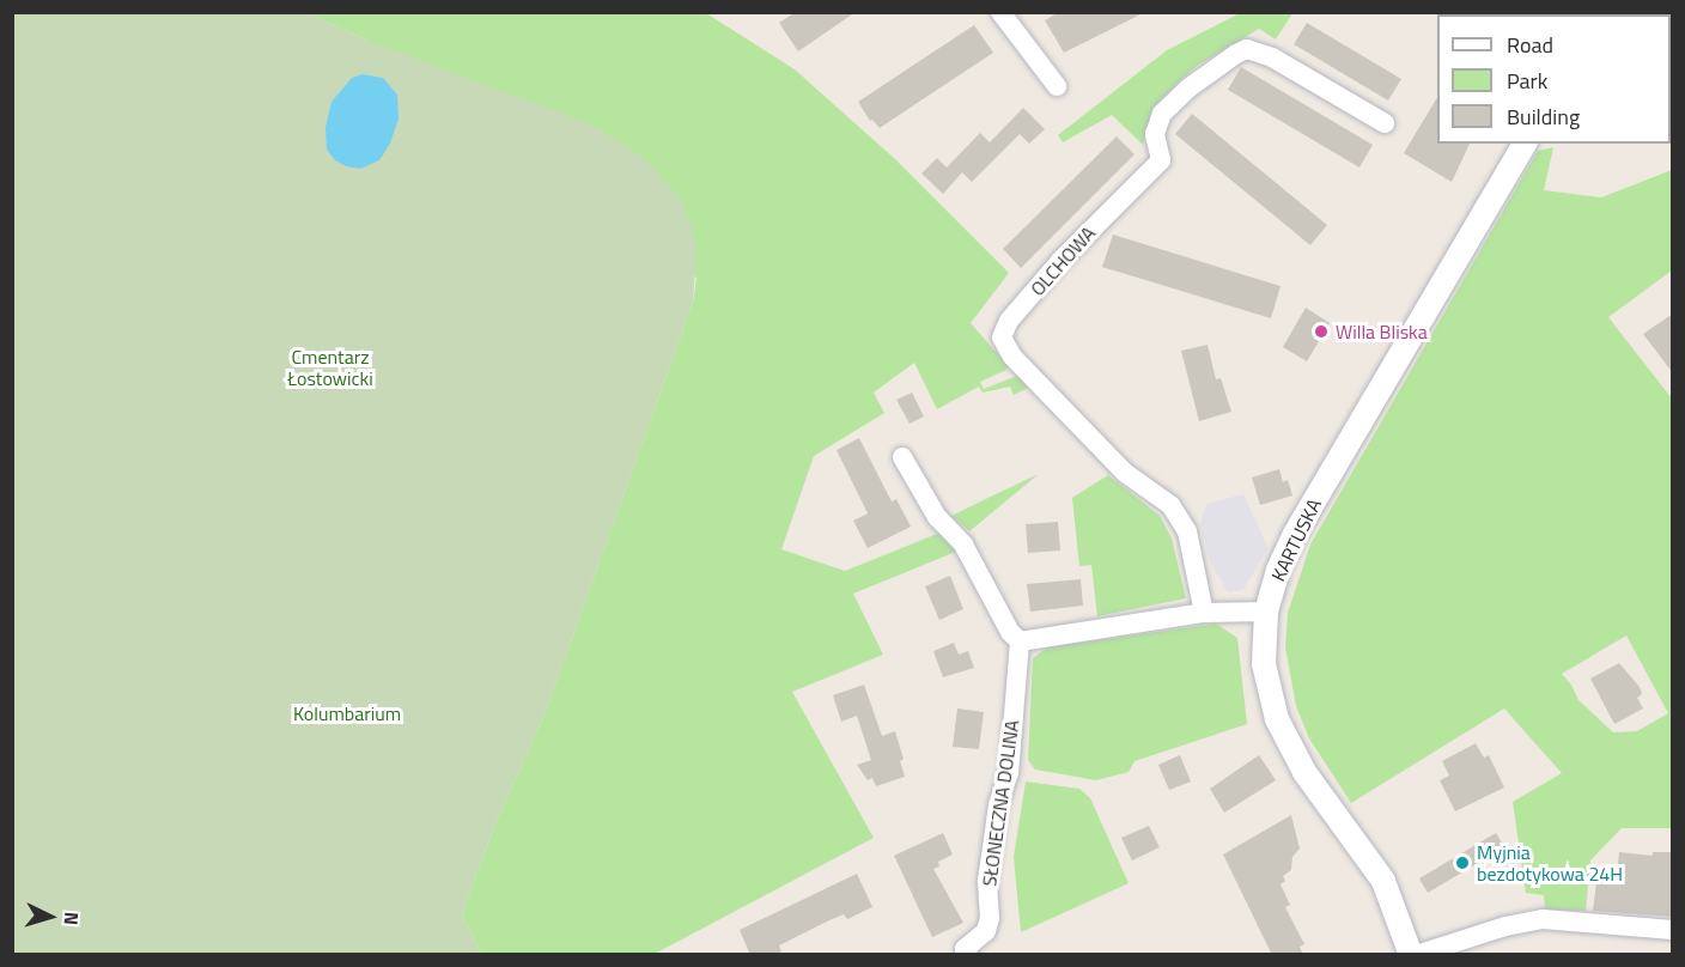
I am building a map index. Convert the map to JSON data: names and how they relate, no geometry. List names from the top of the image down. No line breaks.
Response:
{"streets":{"street":["OLCHOWA","KARTUSKA","SŁONECZNA DOLINA"]},"parks":["Cmentarz Łostowicki","Kolumbarium"],"places":["Willa Bliska","Myjnia bezdotykowa 24H"],"legend":["Road","Park","Building"],"north":"right"}
